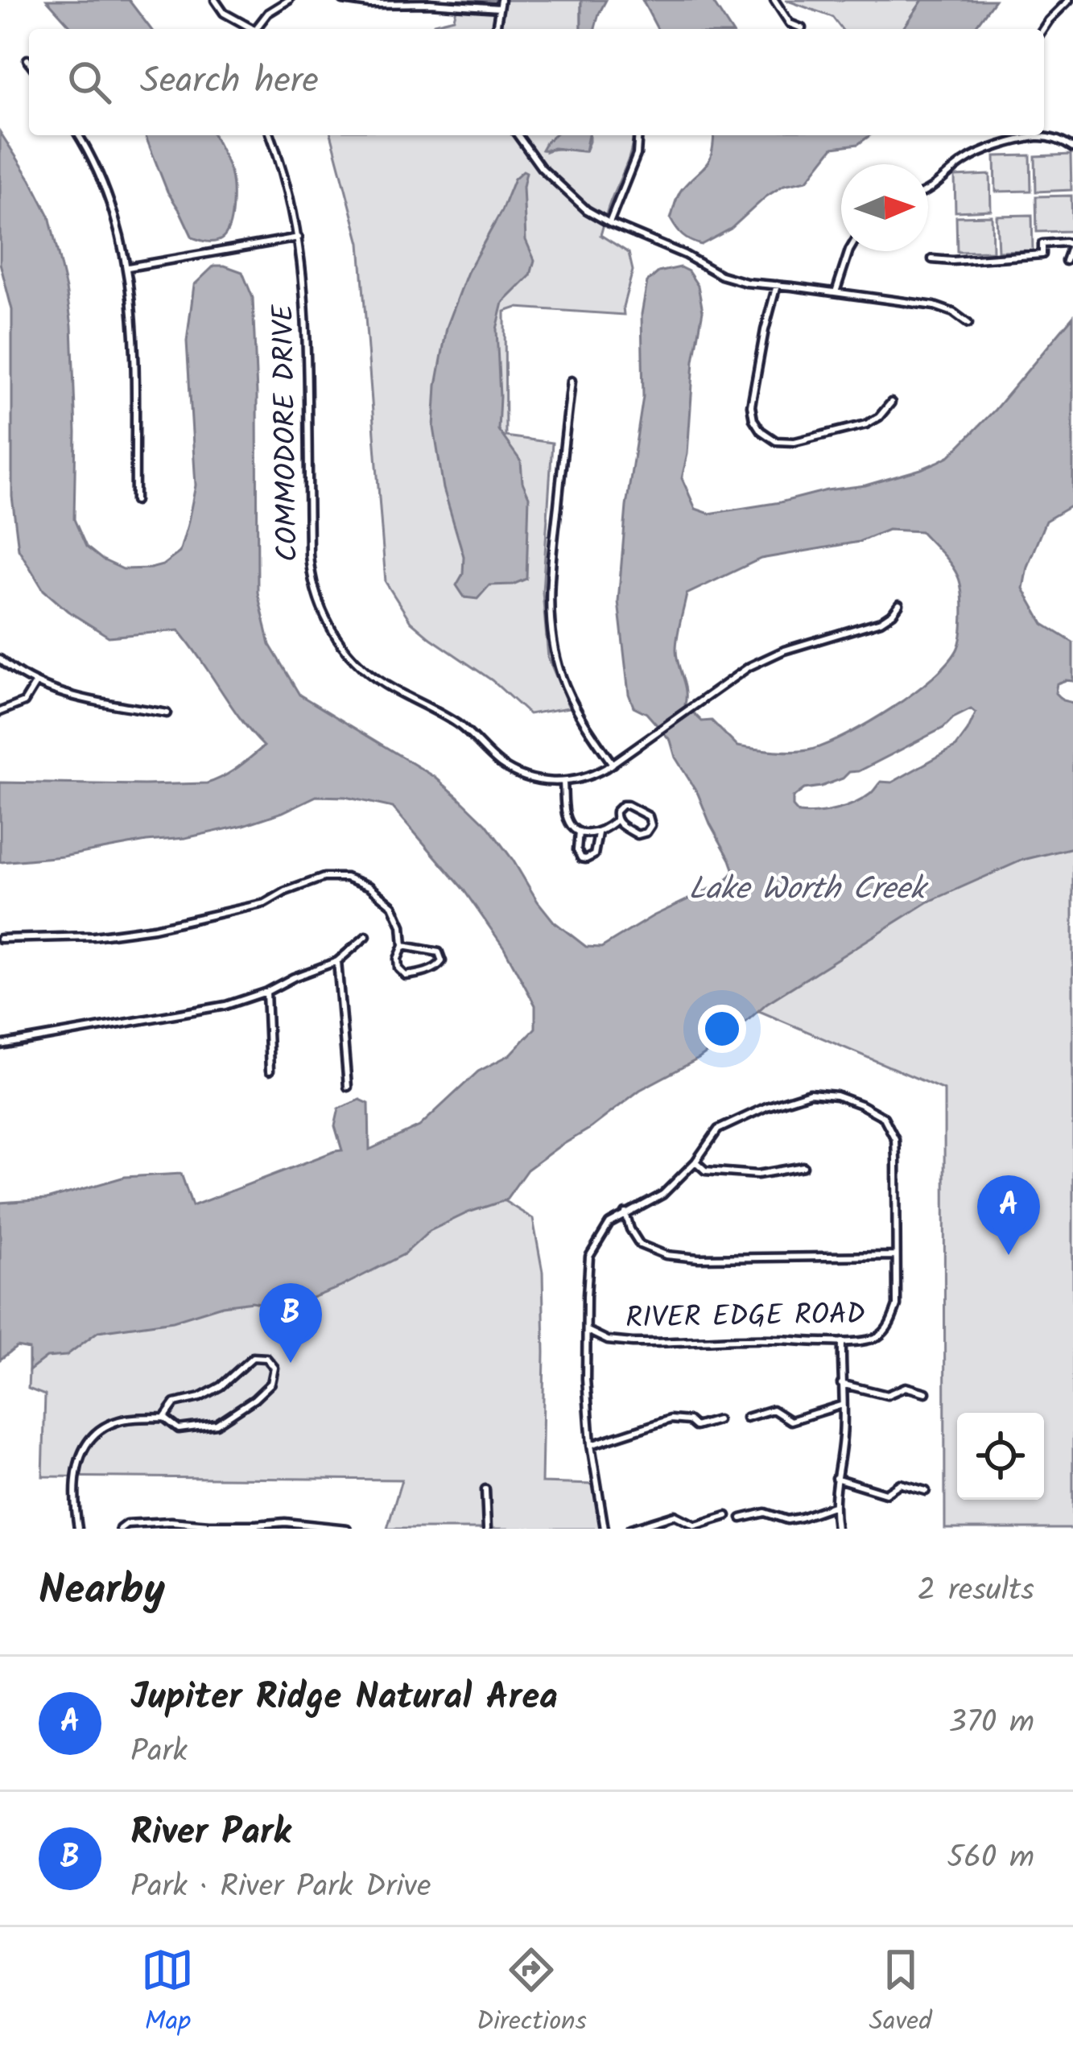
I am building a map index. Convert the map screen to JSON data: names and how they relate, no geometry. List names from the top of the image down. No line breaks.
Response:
{"streets":{"street":["COMMODORE DRIVE","RIVER EDGE ROAD"]},"water":["Lake Worth Creek"],"north":"right","page":{"search":"Search here","pins":["A","B"],"heading":["Nearby","2 results"],"list":[{"mark":"A","name":"Jupiter Ridge Natural Area","note":"Park","value":"370 m"},{"mark":"B","name":"River Park","note":"Park · River Park Drive","value":"560 m"}],"nav":["Map","Directions","Saved"]}}
